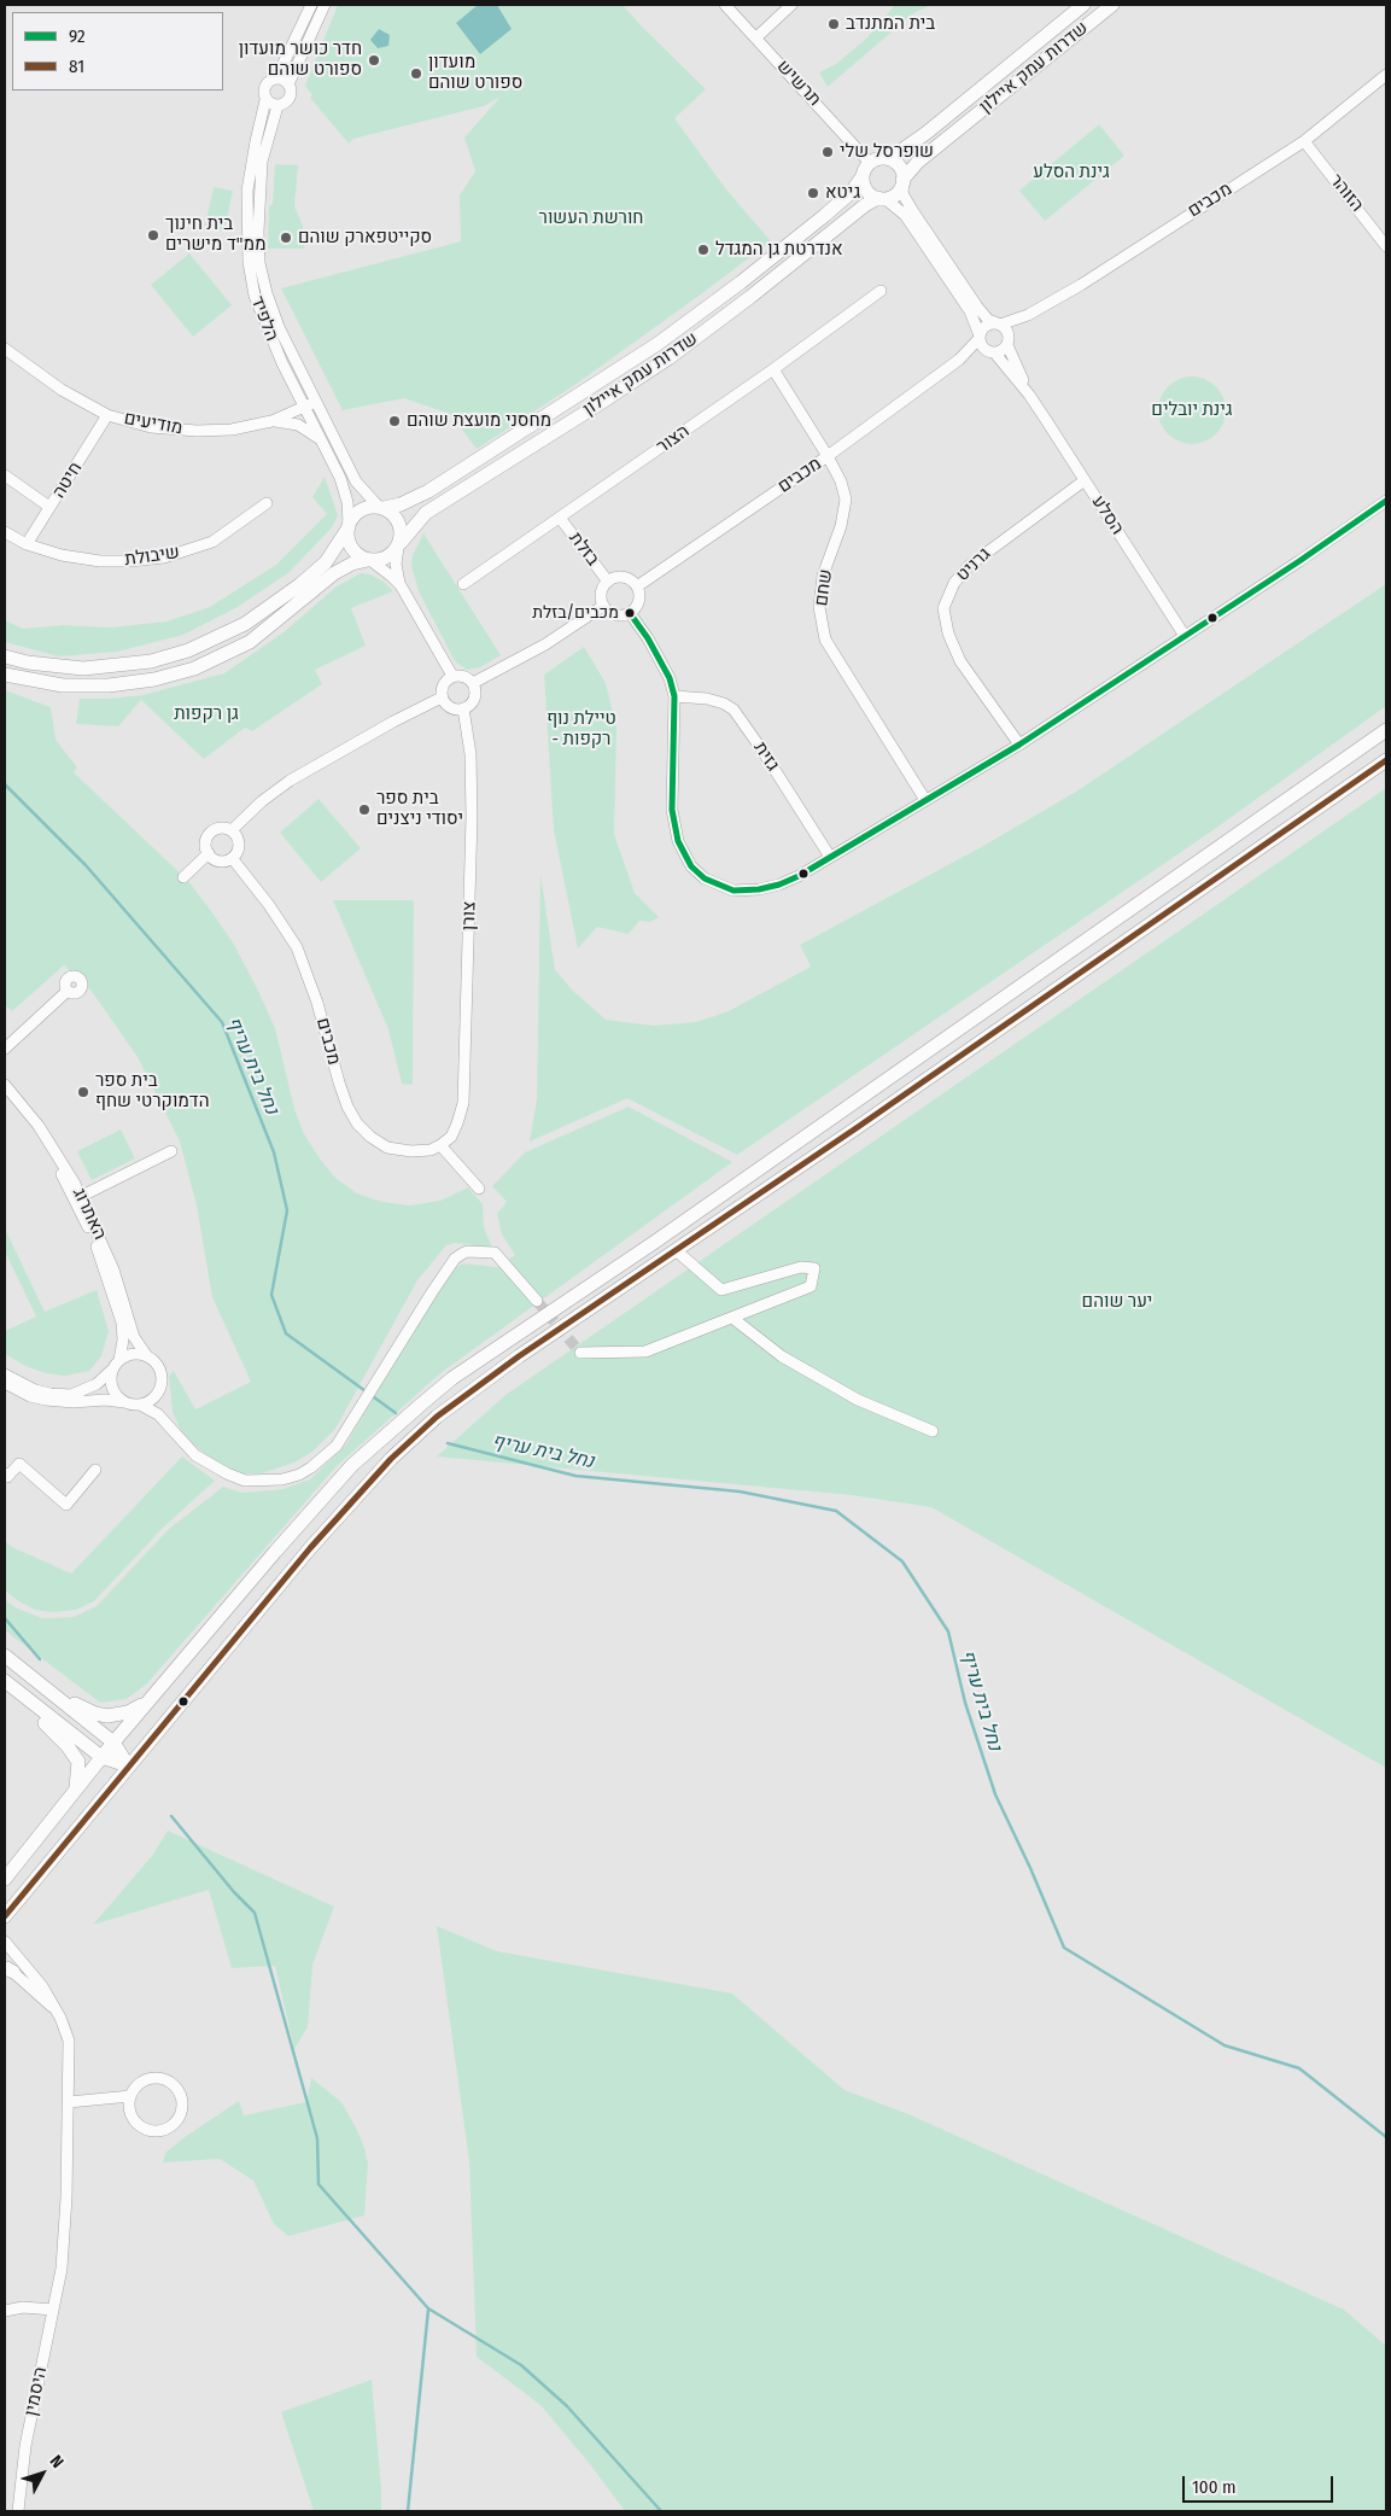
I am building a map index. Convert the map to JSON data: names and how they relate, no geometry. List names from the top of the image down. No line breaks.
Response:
{"streets":{"main road":["שדרות עמק איילון"],"street":["תרשיש","הזוהר","מכבים","הלפיד","מודיעים","הצור","חיטה","הסלע","בזלת","שיבולת","גרניט","שחם","גזית","צורן","האתרוג","היסמין"]},"crossings":[["שדרות עמק איילון","תרשיש"],["שדרות עמק איילון","הלפיד"],["הזוהר","מכבים"],["מכבים","הסלע"],["מכבים","בזלת"],["מכבים","שחם"],["מכבים","צורן"],["הלפיד","מודיעים"],["מודיעים","חיטה"],["הצור","בזלת"],["הצור","שחם"],["חיטה","שיבולת"],["הסלע","גרניט"]],"water":["נחל בית עריף"],"parks":["גינת הסלע","חורשת העשור","גינת יובלים","גן רקפות","טיילת נוף - רקפות","יער שוהם"],"places":["בית המתנדב","חדר כושר מועדון ספורט שוהם","מועדון ספורט שוהם","שופרסל שלי","גיטא","בית חינוך ממ\"ד מישרים","סקייטפארק שוהם","אנדרטת גן המגדל","מחסני מועצת שוהם","מכבים/בזלת","בית ספר יסודי ניצנים","בית ספר הדמוקרטי שחף"],"lines":["transit line 92","transit line 81"],"legend":["92","81"],"scale_bar":"100 m","north":"top right"}
